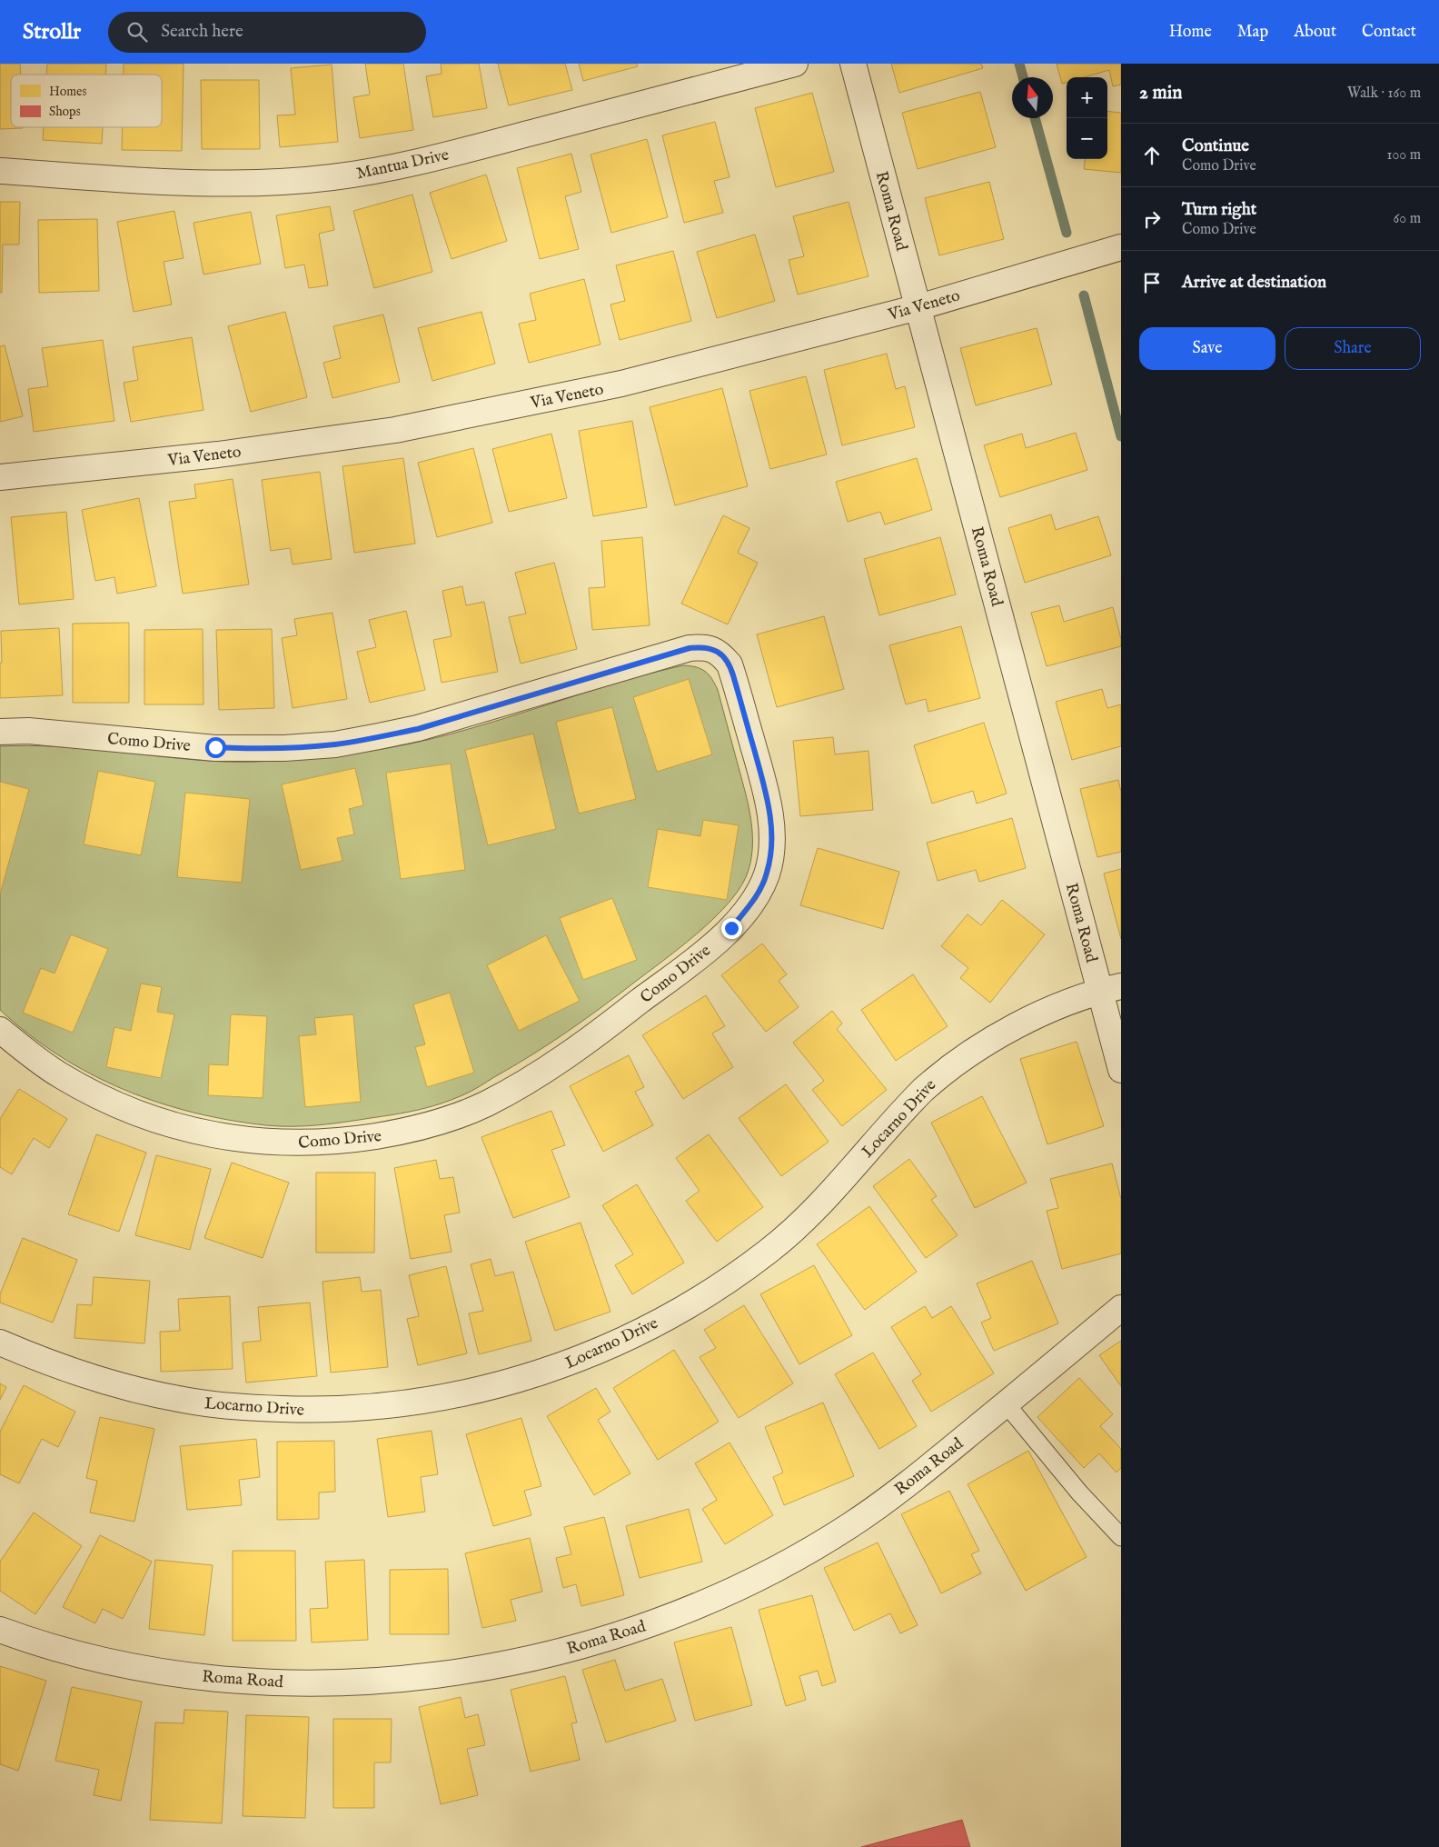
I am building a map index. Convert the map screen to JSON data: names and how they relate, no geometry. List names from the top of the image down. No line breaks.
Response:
{"streets":{"street":["Mantua Drive","Roma Road","Via Veneto","Como Drive","Locarno Drive"]},"crossings":[["Roma Road","Via Veneto"],["Roma Road","Locarno Drive"]],"legend":["Homes","Shops"],"north":"top","page":{"header":"Strollr","search":"Search here","nav":["Home","Map","About","Contact"],"heading":["2 min","Walk · 160 m"],"map_buttons":["+","−"],"list":[["Continue","Como Drive","100 m"],["Turn right","Como Drive","60 m"],"Arrive at destination"],"buttons":["Save","Share"]}}
